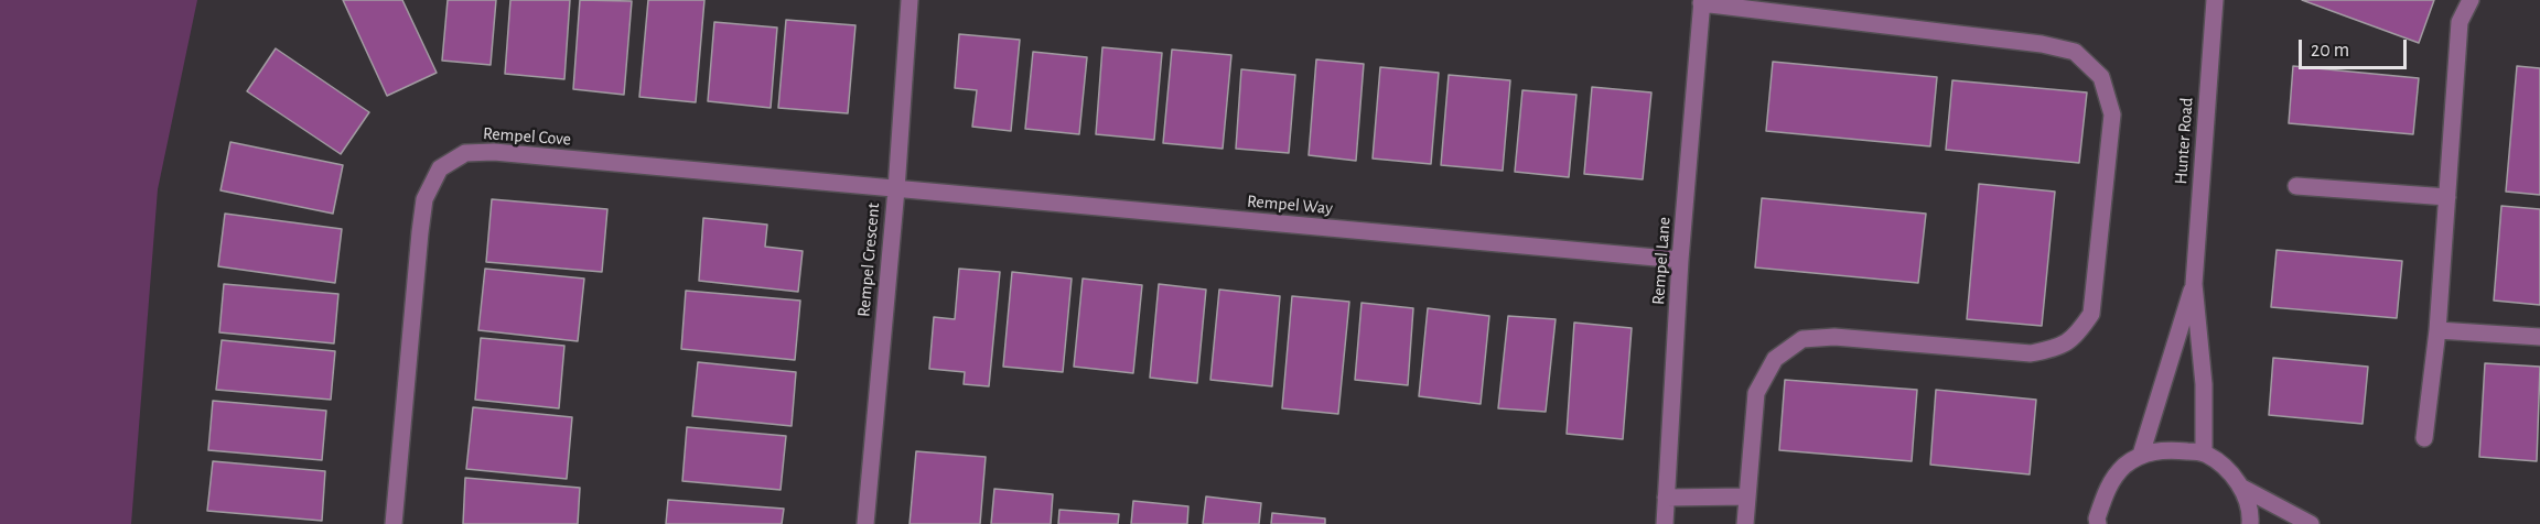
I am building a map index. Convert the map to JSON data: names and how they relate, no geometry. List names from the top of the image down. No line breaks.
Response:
{"streets":{"street":["Rempel Cove","Hunter Road","Rempel Way","Rempel Crescent","Rempel Lane"]},"crossings":[["Rempel Cove","Rempel Way"],["Rempel Cove","Rempel Crescent"],["Rempel Way","Rempel Crescent"],["Rempel Way","Rempel Lane"]],"scale_bar":"20 m"}
